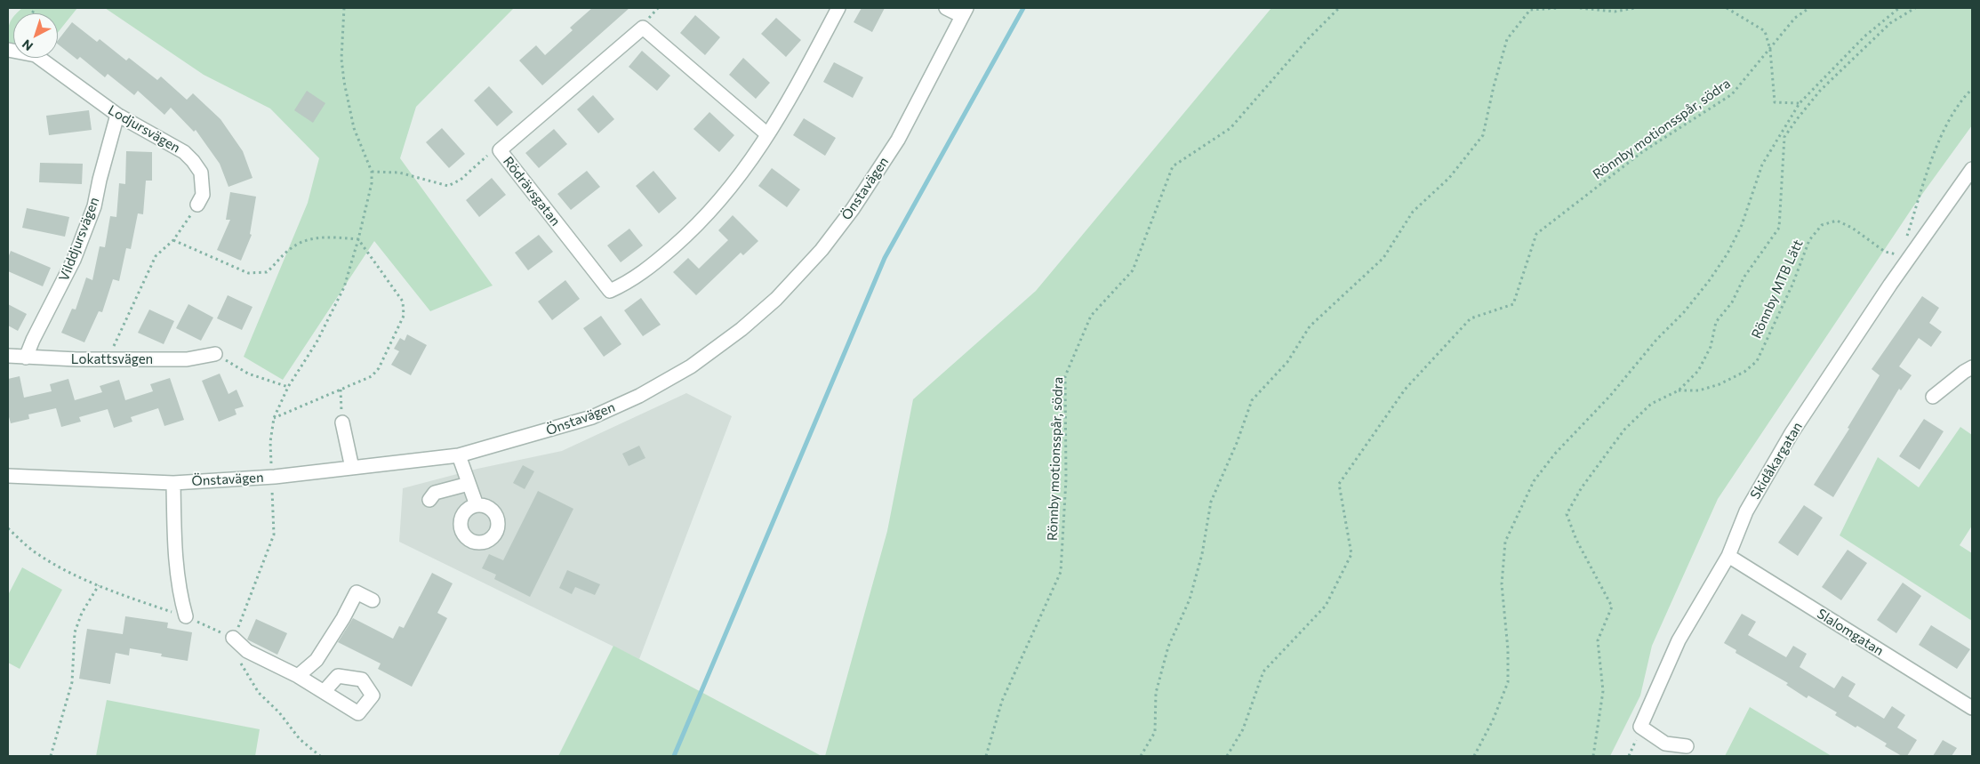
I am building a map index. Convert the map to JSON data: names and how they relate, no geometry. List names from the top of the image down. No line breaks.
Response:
{"streets":{"street":["Lodjursvägen","Önstavägen","Rödrävsgatan","Vilddjursvägen","Lokattsvägen","Skidåkargatan","Slalomgatan"],"path":["Rönnby motionsspår, södra","Rönnby MTB Lätt"]},"crossings":[["Lodjursvägen","Vilddjursvägen"],["Vilddjursvägen","Lokattsvägen"],["Skidåkargatan","Slalomgatan"]],"north":"bottom left"}
